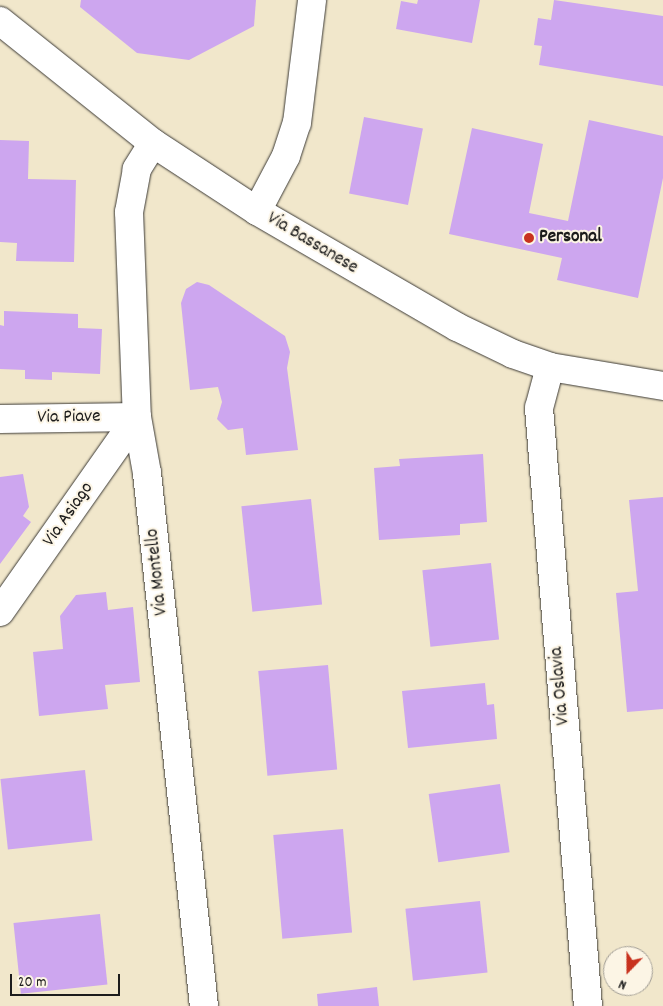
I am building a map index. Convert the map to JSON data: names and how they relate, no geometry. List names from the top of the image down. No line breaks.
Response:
{"streets":{"street":["Via Bassanese","Via Piave","Via Asiago","Via Montello","Via Oslavia"]},"crossings":[["Via Bassanese","Via Montello"],["Via Bassanese","Via Oslavia"],["Via Piave","Via Asiago"],["Via Piave","Via Montello"],["Via Asiago","Via Montello"]],"places":["Personal"],"scale_bar":"20 m","north":"bottom"}
